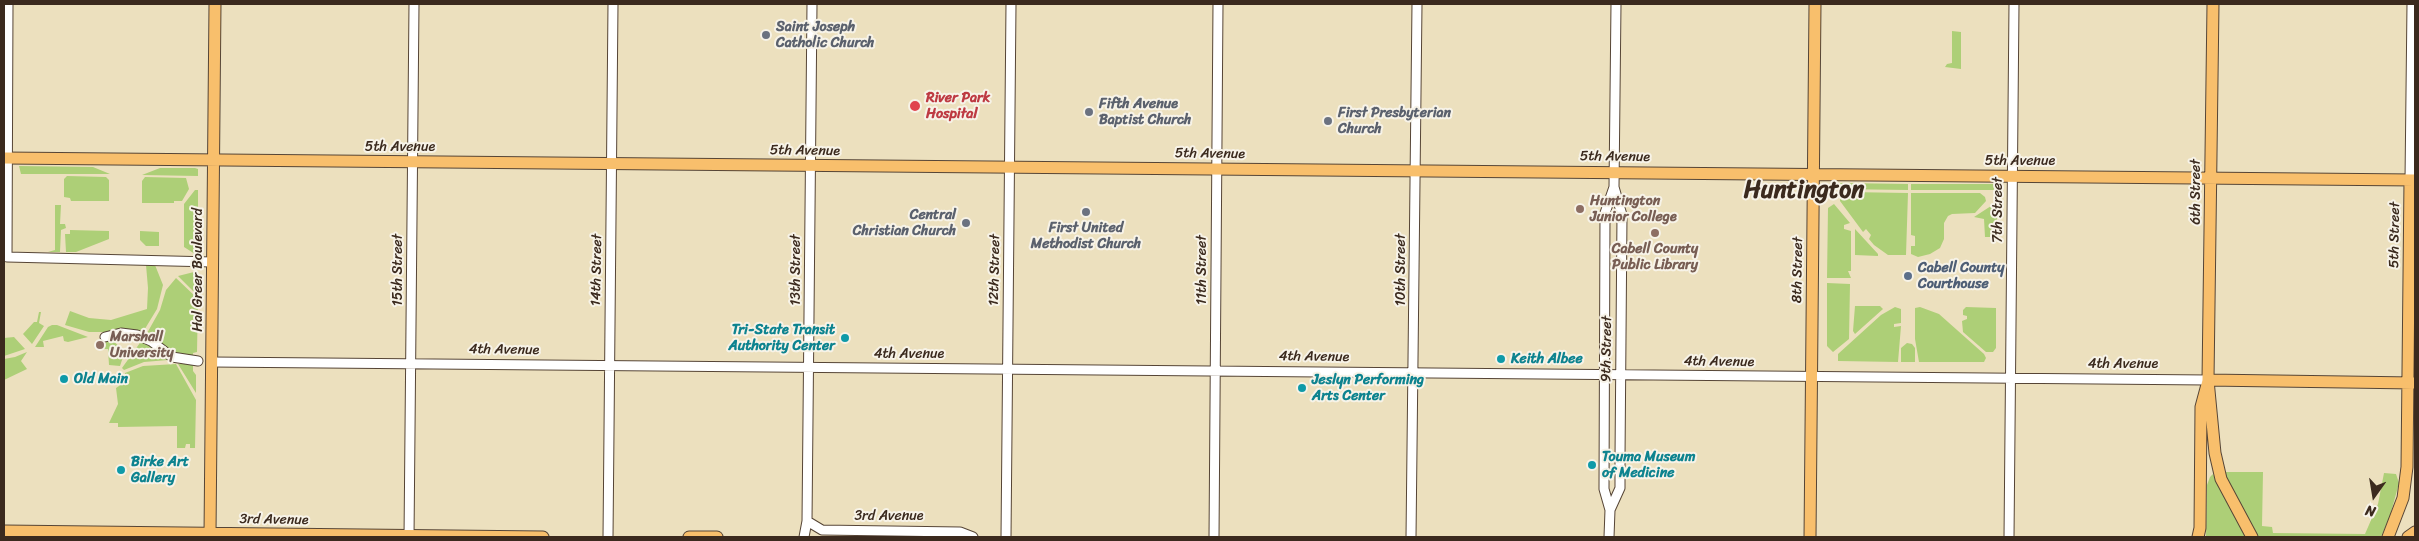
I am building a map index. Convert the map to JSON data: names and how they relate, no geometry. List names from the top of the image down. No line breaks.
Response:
{"streets":{"main road":["5th Avenue","6th Street","5th Street","Hal Greer Boulevard","8th Street","4th Avenue","3rd Avenue"],"street":["7th Street","15th Street","14th Street","13th Street","12th Street","11th Street","10th Street","9th Street"]},"crossings":[["5th Avenue","6th Street"],["5th Avenue","7th Street"],["5th Avenue","5th Street"],["5th Avenue","Hal Greer Boulevard"],["5th Avenue","15th Street"],["5th Avenue","14th Street"],["5th Avenue","13th Street"],["5th Avenue","12th Street"],["5th Avenue","11th Street"],["5th Avenue","10th Street"],["5th Avenue","8th Street"],["5th Avenue","9th Street"],["6th Street","4th Avenue"],["7th Street","4th Avenue"],["5th Street","4th Avenue"],["Hal Greer Boulevard","4th Avenue"],["Hal Greer Boulevard","3rd Avenue"],["15th Street","4th Avenue"],["15th Street","3rd Avenue"],["14th Street","4th Avenue"],["13th Street","4th Avenue"],["13th Street","3rd Avenue"],["12th Street","4th Avenue"],["11th Street","4th Avenue"],["10th Street","4th Avenue"],["8th Street","4th Avenue"],["9th Street","4th Avenue"]],"districts":["Huntington"],"places":["Saint Joseph Catholic Church","River Park Hospital","Fifth Avenue Baptist Church","First Presbyterian Church","Huntington Junior College","First United Methodist Church","Central Christian Church","Cabell County Public Library","Cabell County Courthouse","Tri-State Transit Authority Center","Marshall University","Keith Albee","Old Main","Jeslyn Performing Arts Center","Touma Museum of Medicine","Birke Art Gallery"],"north":"bottom"}
